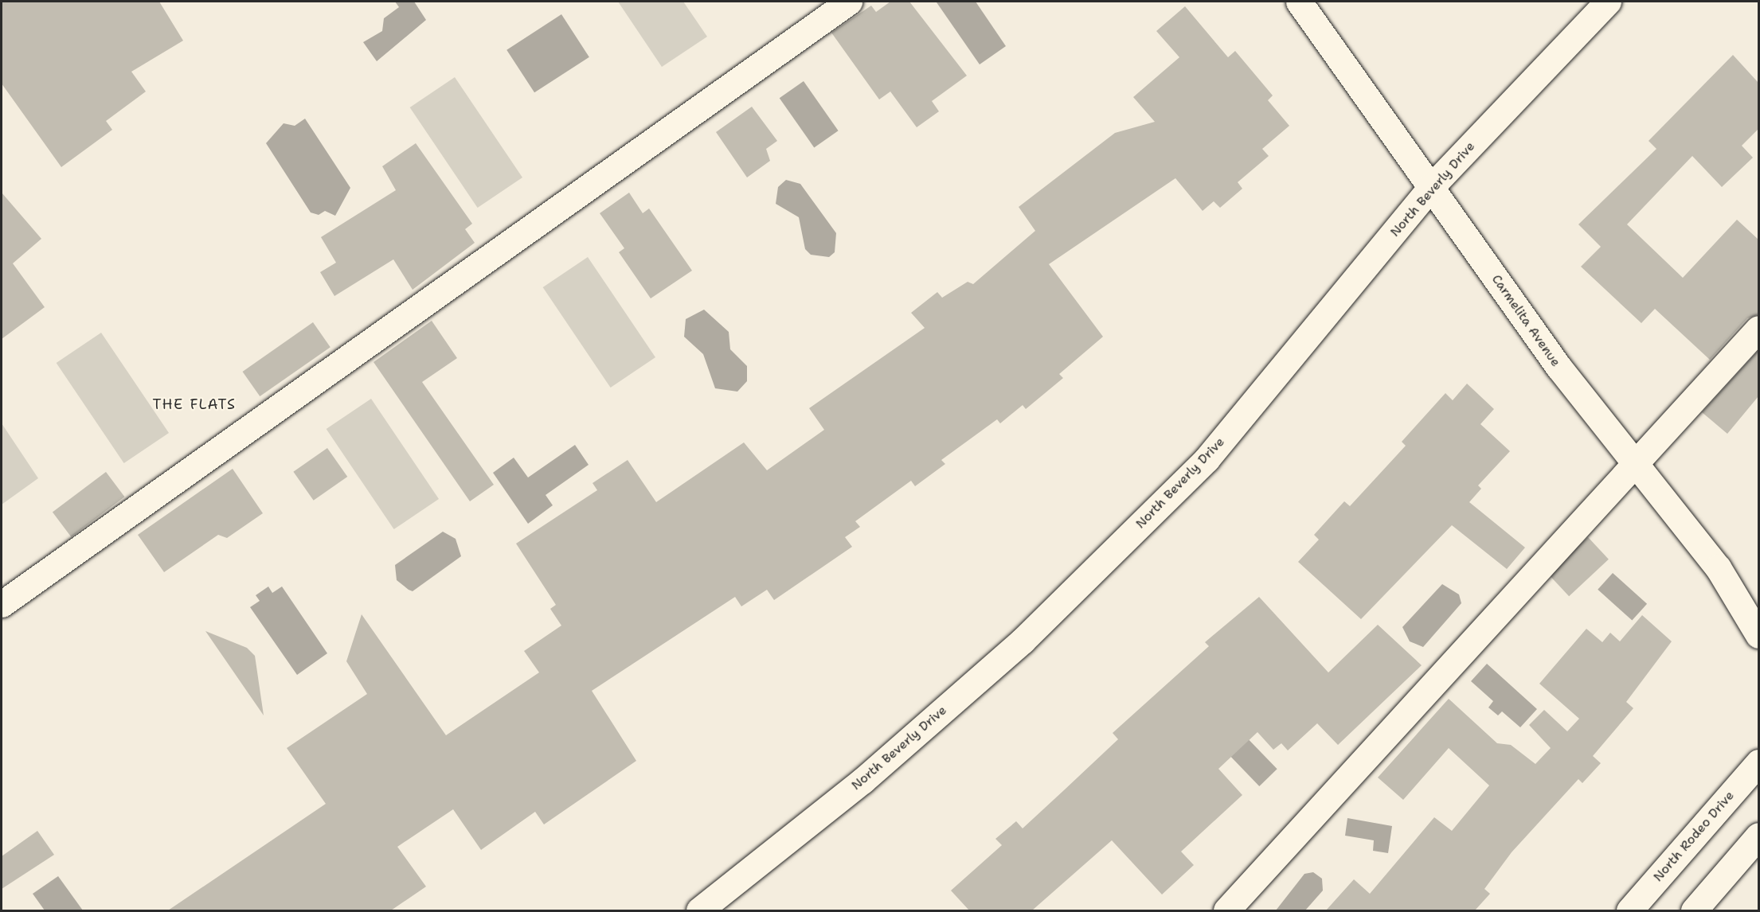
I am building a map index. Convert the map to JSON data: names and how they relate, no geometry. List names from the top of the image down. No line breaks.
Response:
{"streets":{"street":["North Beverly Drive","Carmelita Avenue","North Rodeo Drive"]},"crossings":[["North Beverly Drive","Carmelita Avenue"]],"districts":["THE FLATS"]}
